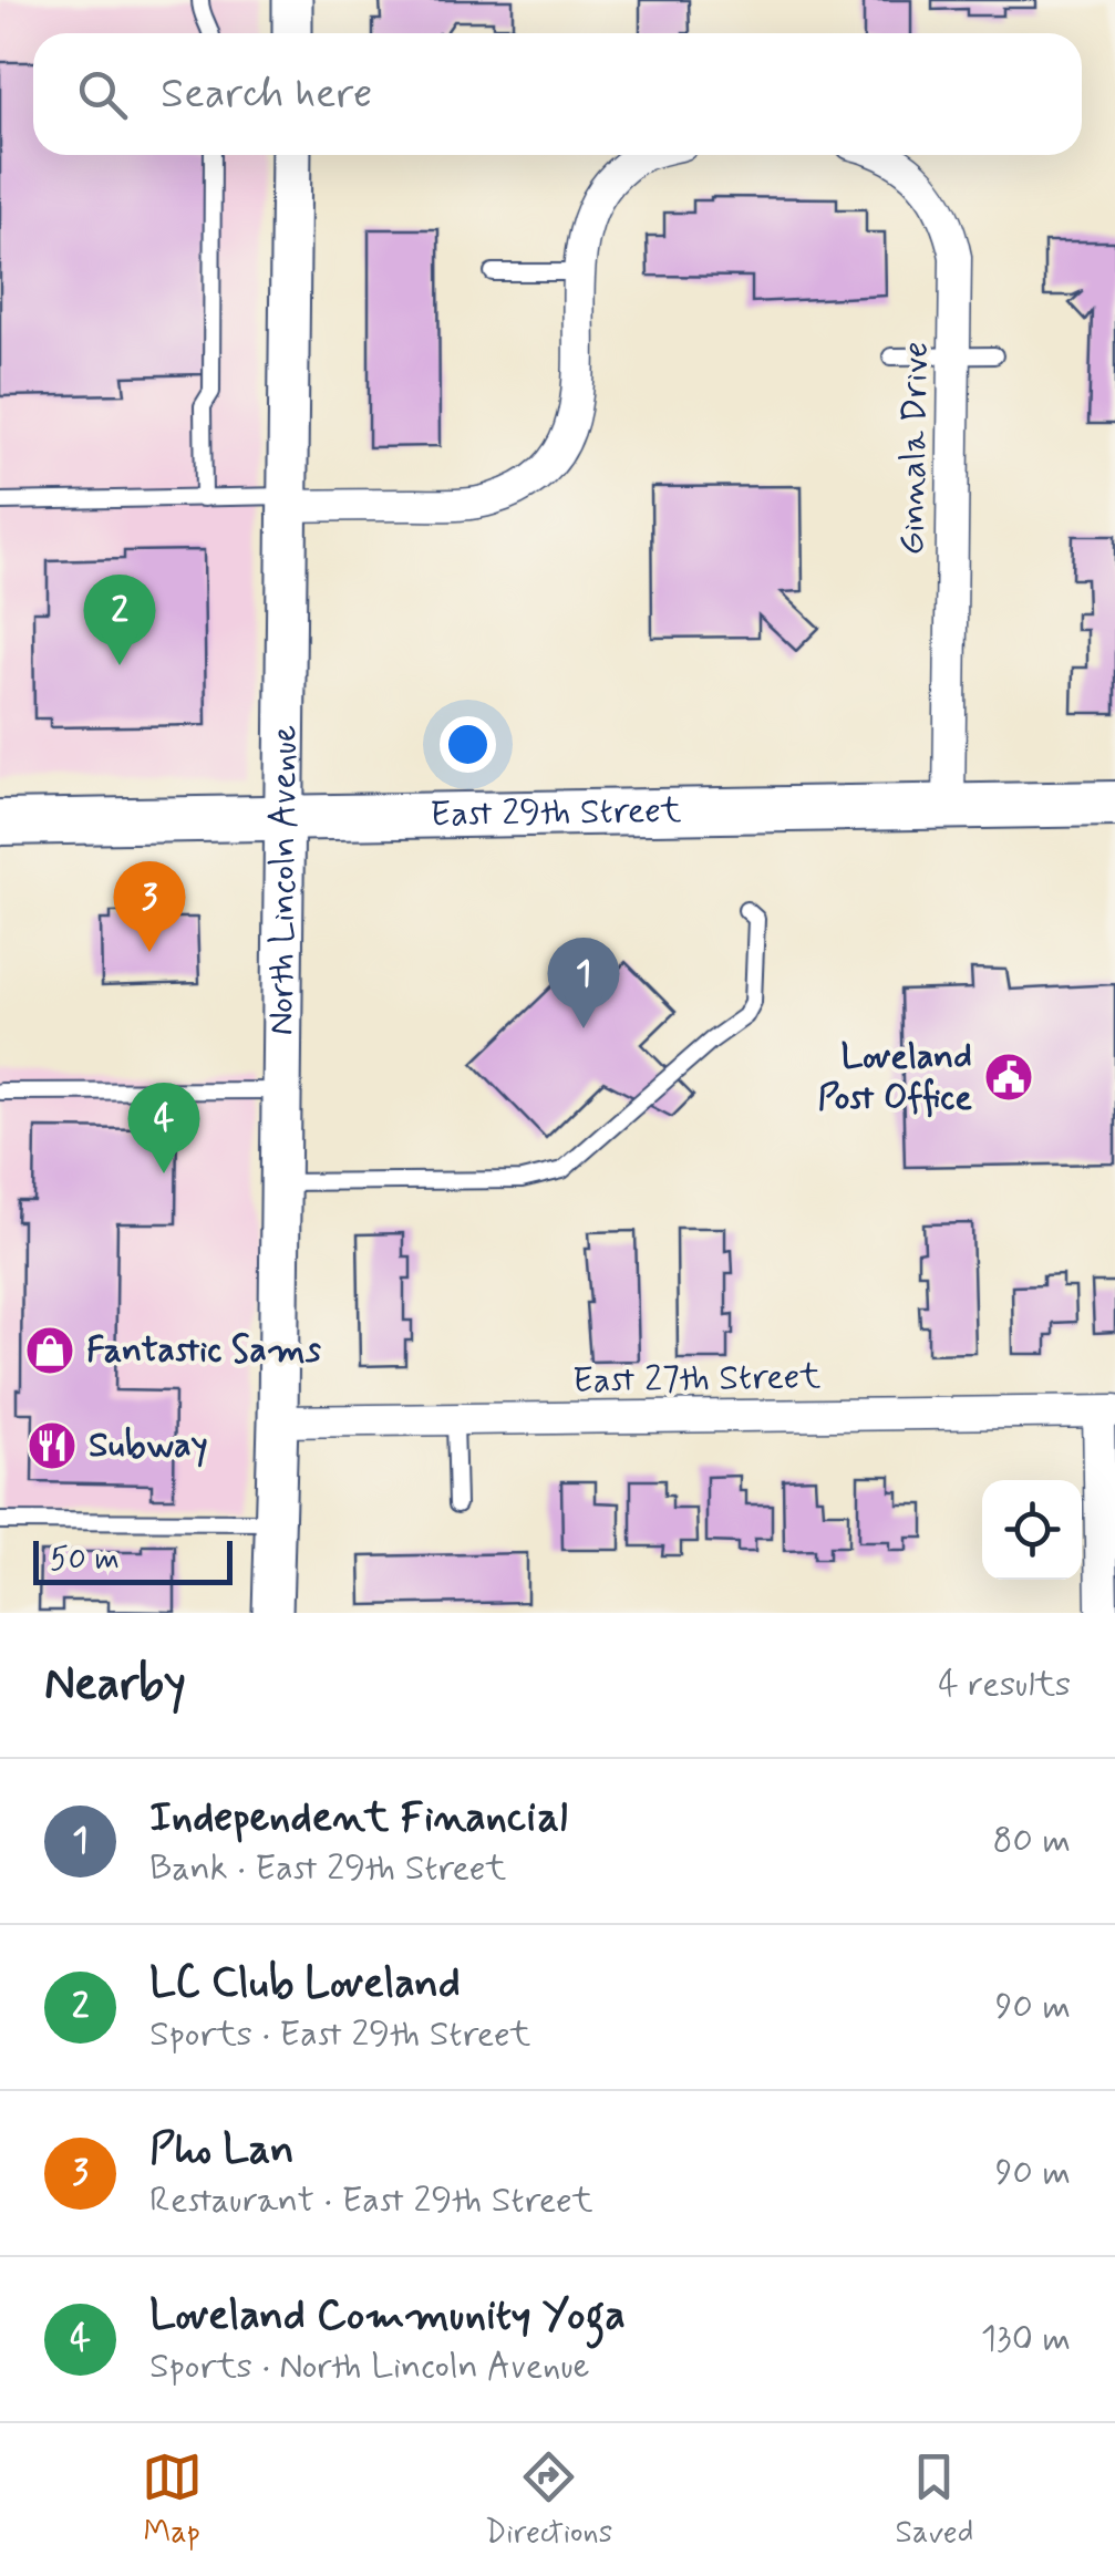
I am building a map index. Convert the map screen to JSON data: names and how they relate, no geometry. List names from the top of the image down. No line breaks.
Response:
{"streets":{"main road":["East 29th Street"],"street":["Ginnala Drive","North Lincoln Avenue","East 27th Street"]},"crossings":[["Ginnala Drive","East 29th Street"],["East 29th Street","North Lincoln Avenue"],["North Lincoln Avenue","East 27th Street"]],"places":{"public building":["Loveland Post Office"],"shop":["Fantastic Sams"],"restaurant":["Subway"]},"scale_bar":"50 m","page":{"search":"Search here","pins":["2","3","1","4"],"scale":"50 m","heading":["Nearby","4 results"],"list":[{"mark":"1","name":"Independent Financial","note":"Bank · East 29th Street","value":"80 m"},{"mark":"2","name":"LC Club Loveland","note":"Sports · East 29th Street","value":"90 m"},{"mark":"3","name":"Pho Lan","note":"Restaurant · East 29th Street","value":"90 m"},{"mark":"4","name":"Loveland Community Yoga","note":"Sports · North Lincoln Avenue","value":"130 m"}],"nav":["Map","Directions","Saved"]}}
